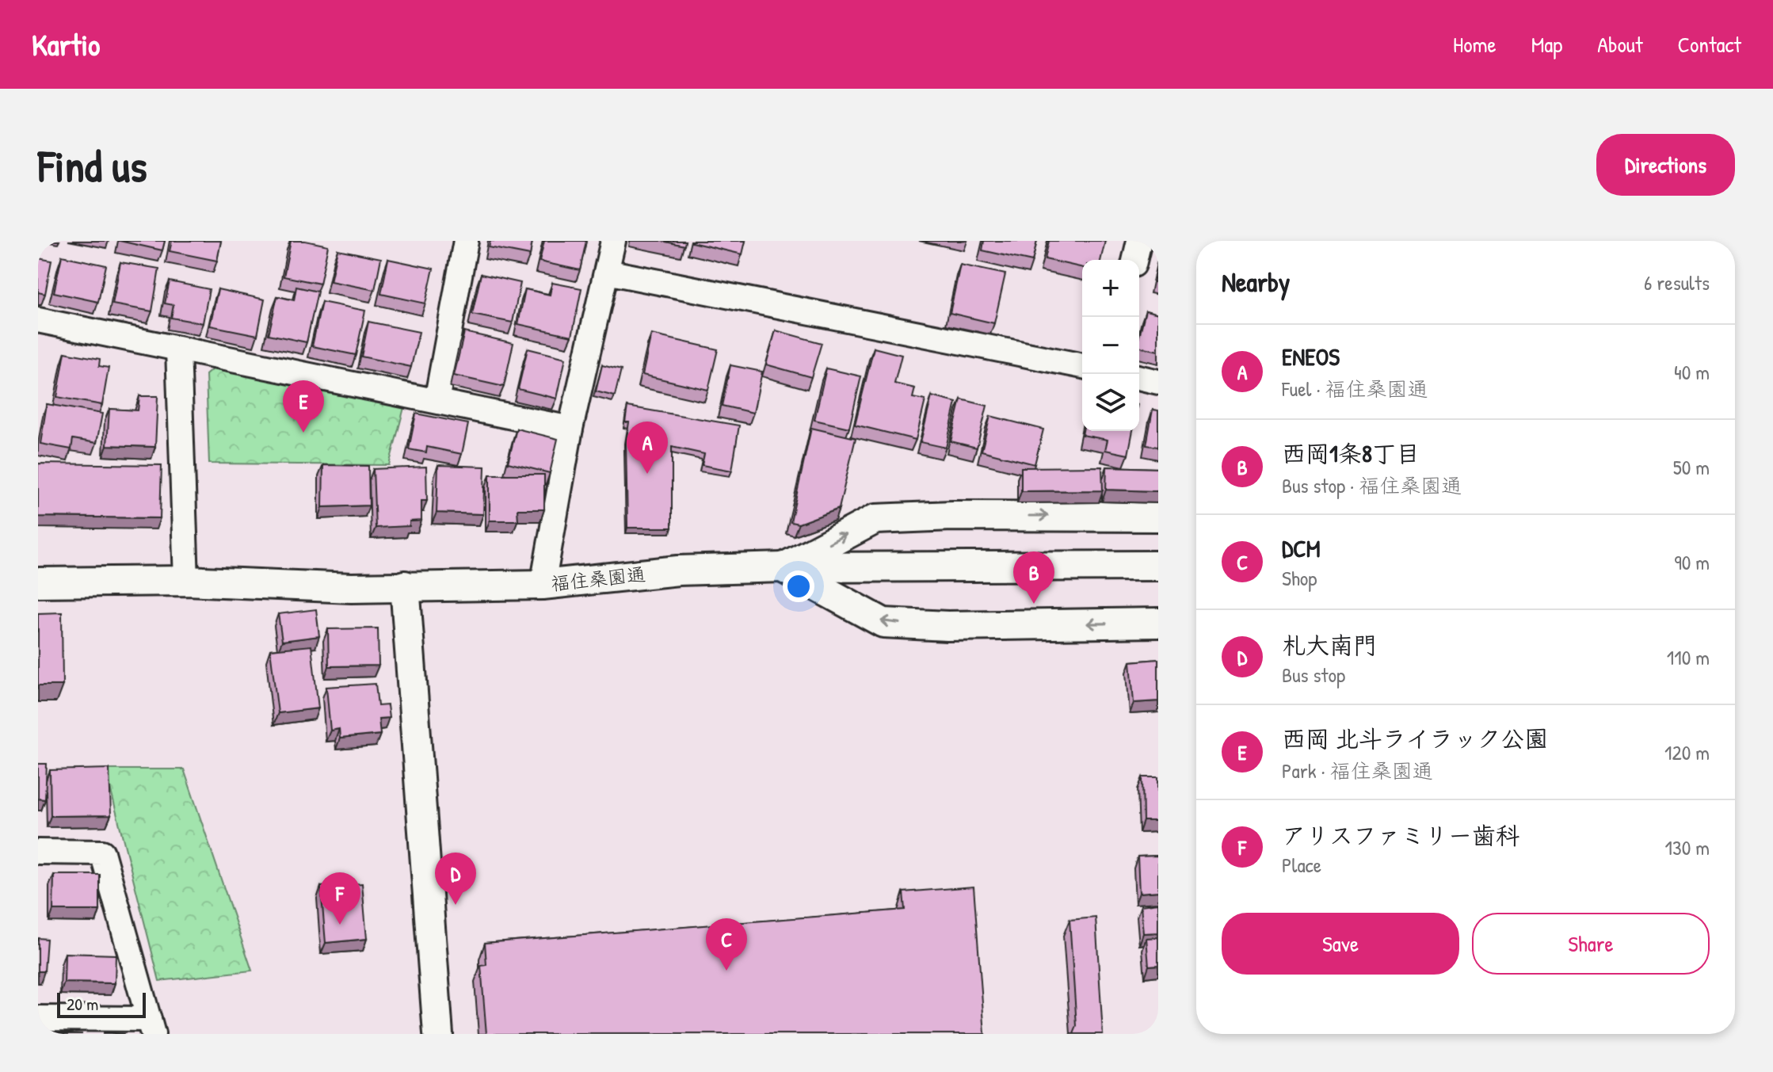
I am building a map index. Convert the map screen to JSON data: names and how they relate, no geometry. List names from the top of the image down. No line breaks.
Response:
{"streets":{"street":["福住桑園通"]},"scale_bar":"20 m","page":{"header":"Kartio","nav":["Home","Map","About","Contact"],"buttons":["Directions",["Save","Share"]],"title":"Find us","heading":["Nearby","6 results"],"map_buttons":["+","−"],"list":[{"mark":"A","name":"ENEOS","note":"Fuel · 福住桑園通","value":"40 m"},{"mark":"B","name":"西岡1条8丁目","note":"Bus stop · 福住桑園通","value":"50 m"},{"mark":"C","name":"DCM","note":"Shop","value":"90 m"},{"mark":"D","name":"札大南門","note":"Bus stop","value":"110 m"},{"mark":"E","name":"西岡 北斗ライラック公園","note":"Park · 福住桑園通","value":"120 m"},{"mark":"F","name":"アリスファミリー歯科","note":"Place","value":"130 m"}],"pins":["E","A","B","D","F","C"],"scale":"20 m"}}
